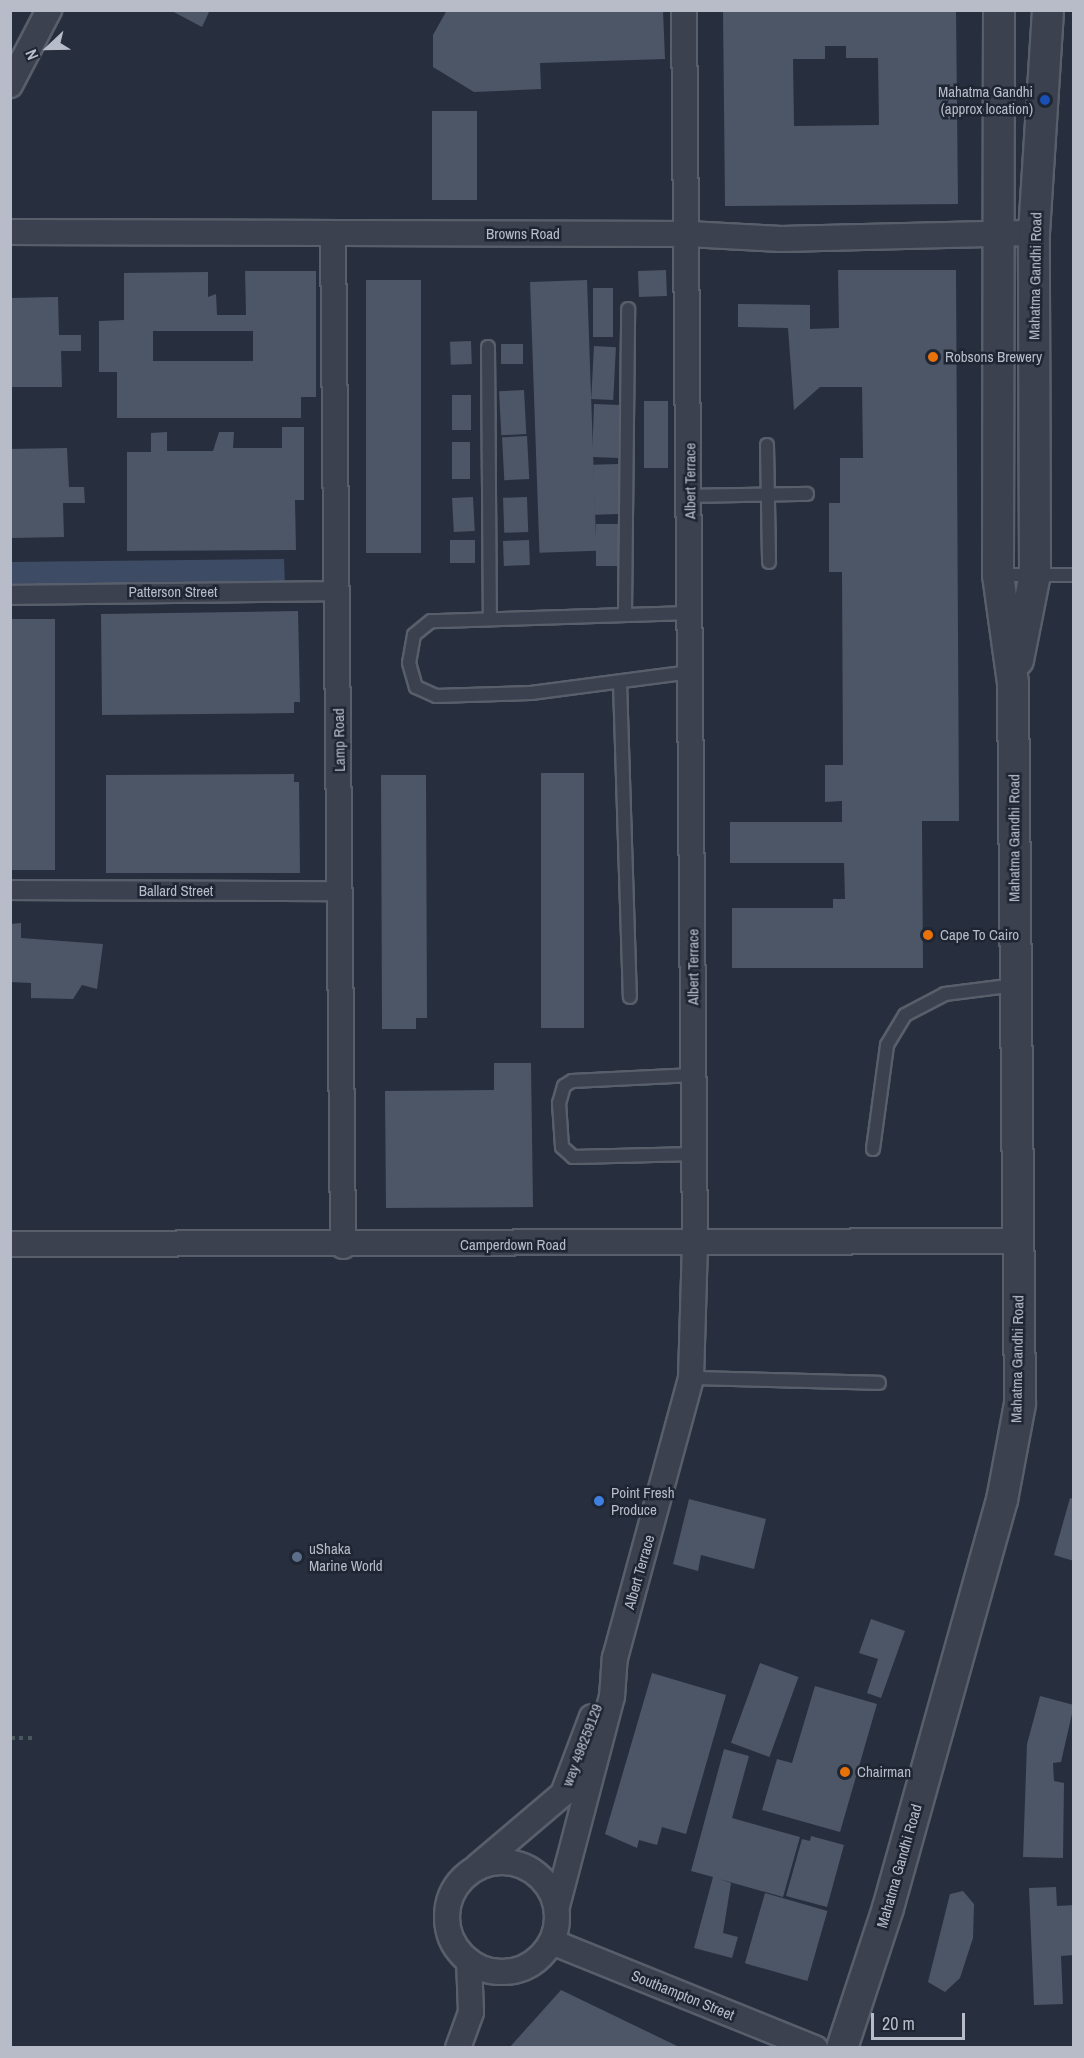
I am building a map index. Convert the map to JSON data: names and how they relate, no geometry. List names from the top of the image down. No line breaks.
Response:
{"streets":{"street":["Browns Road","Mahatma Gandhi Road","Albert Terrace","Patterson Street","Lamp Road","Ballard Street","Camperdown Road","way 498259129","Southampton Street"]},"crossings":[["Browns Road","Mahatma Gandhi Road"],["Browns Road","Albert Terrace"],["Browns Road","Lamp Road"],["Mahatma Gandhi Road","Camperdown Road"],["Albert Terrace","Camperdown Road"],["Albert Terrace","way 498259129"],["Albert Terrace","Southampton Street"],["Patterson Street","Lamp Road"],["Lamp Road","Ballard Street"],["Lamp Road","Camperdown Road"],["way 498259129","Southampton Street"]],"places":["Mahatma Gandhi (approx location)","Robsons Brewery","Cape To Cairo","Point Fresh Produce","uShaka Marine World","Chairman"],"scale_bar":"20 m","north":"left"}
